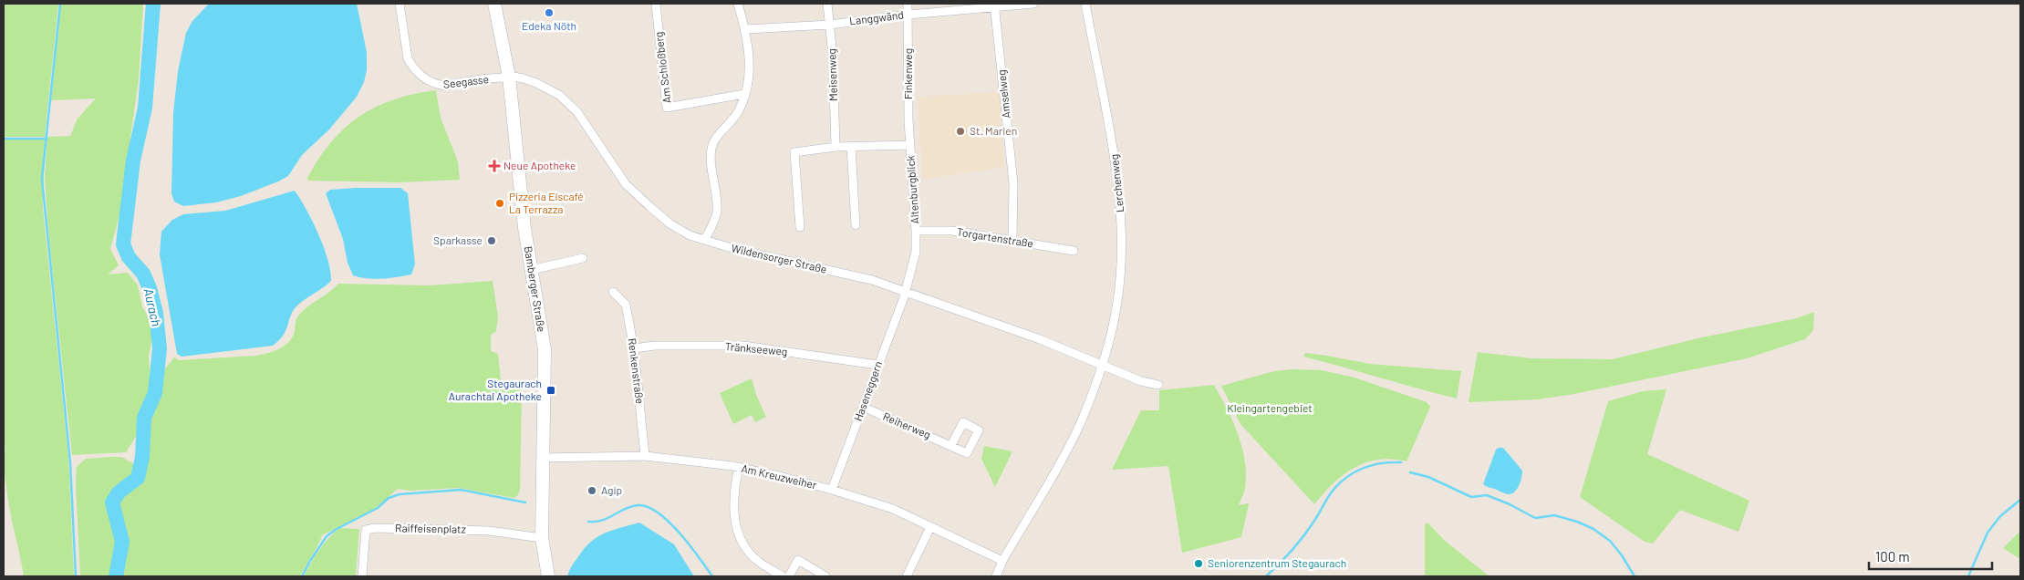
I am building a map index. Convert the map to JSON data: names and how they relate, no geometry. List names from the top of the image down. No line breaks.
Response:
{"streets":{"main road":["Bamberger Straße"],"street":["Langgwänd","Am Schloßberg","Finkenweg","Meisenweg","Seegasse","Amselweg","Lerchenweg","Altenburgblick","Torgartenstraße","Wildensorger Straße","Tränkseeweg","Renkenstraße","Haseneggern","Reiherweg","Am Kreuzweiher","Raiffeisenplatz"]},"crossings":[["Langgwänd","Finkenweg"],["Langgwänd","Meisenweg"],["Langgwänd","Amselweg"],["Finkenweg","Altenburgblick"],["Meisenweg","Altenburgblick"],["Seegasse","Wildensorger Straße"],["Seegasse","Bamberger Straße"],["Amselweg","Torgartenstraße"],["Lerchenweg","Wildensorger Straße"],["Lerchenweg","Am Kreuzweiher"],["Altenburgblick","Torgartenstraße"],["Altenburgblick","Wildensorger Straße"],["Altenburgblick","Haseneggern"],["Wildensorger Straße","Bamberger Straße"],["Wildensorger Straße","Haseneggern"],["Bamberger Straße","Am Kreuzweiher"],["Bamberger Straße","Raiffeisenplatz"],["Tränkseeweg","Renkenstraße"],["Tränkseeweg","Haseneggern"],["Renkenstraße","Am Kreuzweiher"],["Haseneggern","Reiherweg"],["Haseneggern","Am Kreuzweiher"]],"water":["Aurach"],"parks":["Kleingartengebiet"],"places":{"other":["Edeka Nöth","St. Marien","Pizzeria Eiscafé La Terrazza","Sparkasse","Agip","Seniorenzentrum Stegaurach"],"health":["Neue Apotheke"],"transit":["Stegaurach Aurachtal Apotheke"]},"scale_bar":"100 m"}
